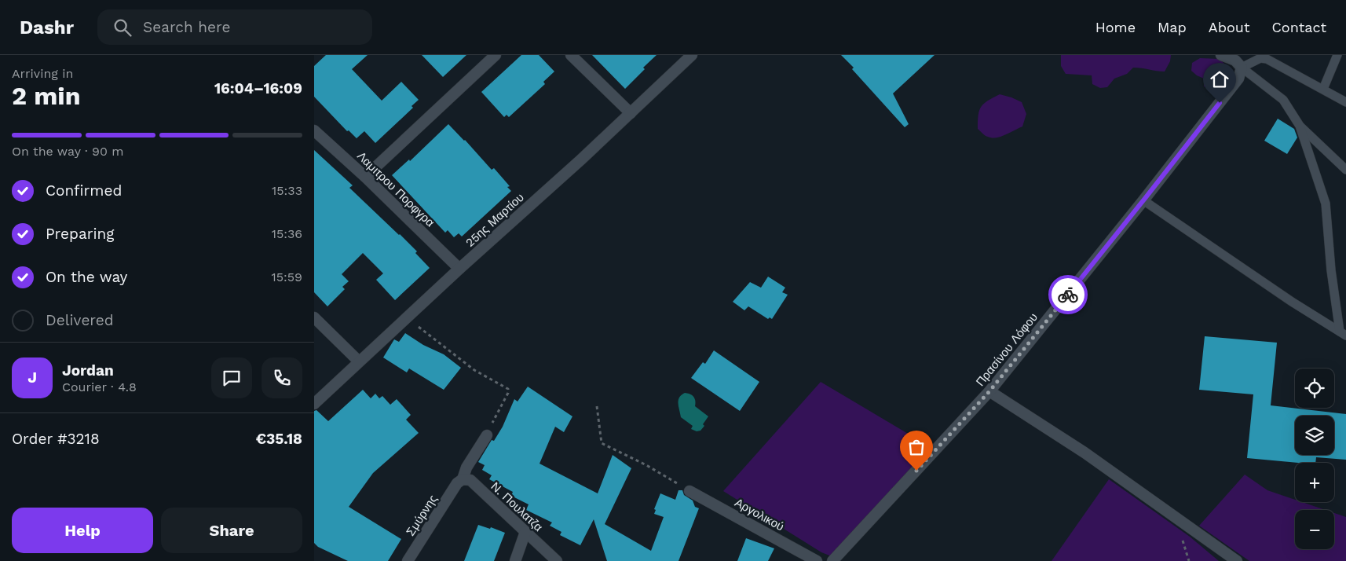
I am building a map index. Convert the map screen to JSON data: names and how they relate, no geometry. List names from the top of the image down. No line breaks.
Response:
{"streets":{"street":["Λαμιτρου Πορφγρα","25ης Μαρτίου","Πρασίνου Λόφου","Ν. Πουλατζα","Αργολικού","Σμύρνης"]},"crossings":[["Λαμιτρου Πορφγρα","25ης Μαρτίου"],["Ν. Πουλατζα","Σμύρνης"]],"page":{"header":"Dashr","search":"Search here","nav":["Home","Map","About","Contact"],"heading":["2 min","Arriving in","16:04–16:09"],"panel":["Jordan","Courier · 4.8","Order #3218","€35.18"],"bar":"On the way · 90 m","list":[["Confirmed","15:33"],["Preparing","15:36"],["On the way","15:59"],"Delivered"],"round":"J","map_buttons":["+","−"],"buttons":["Help","Share"]}}
